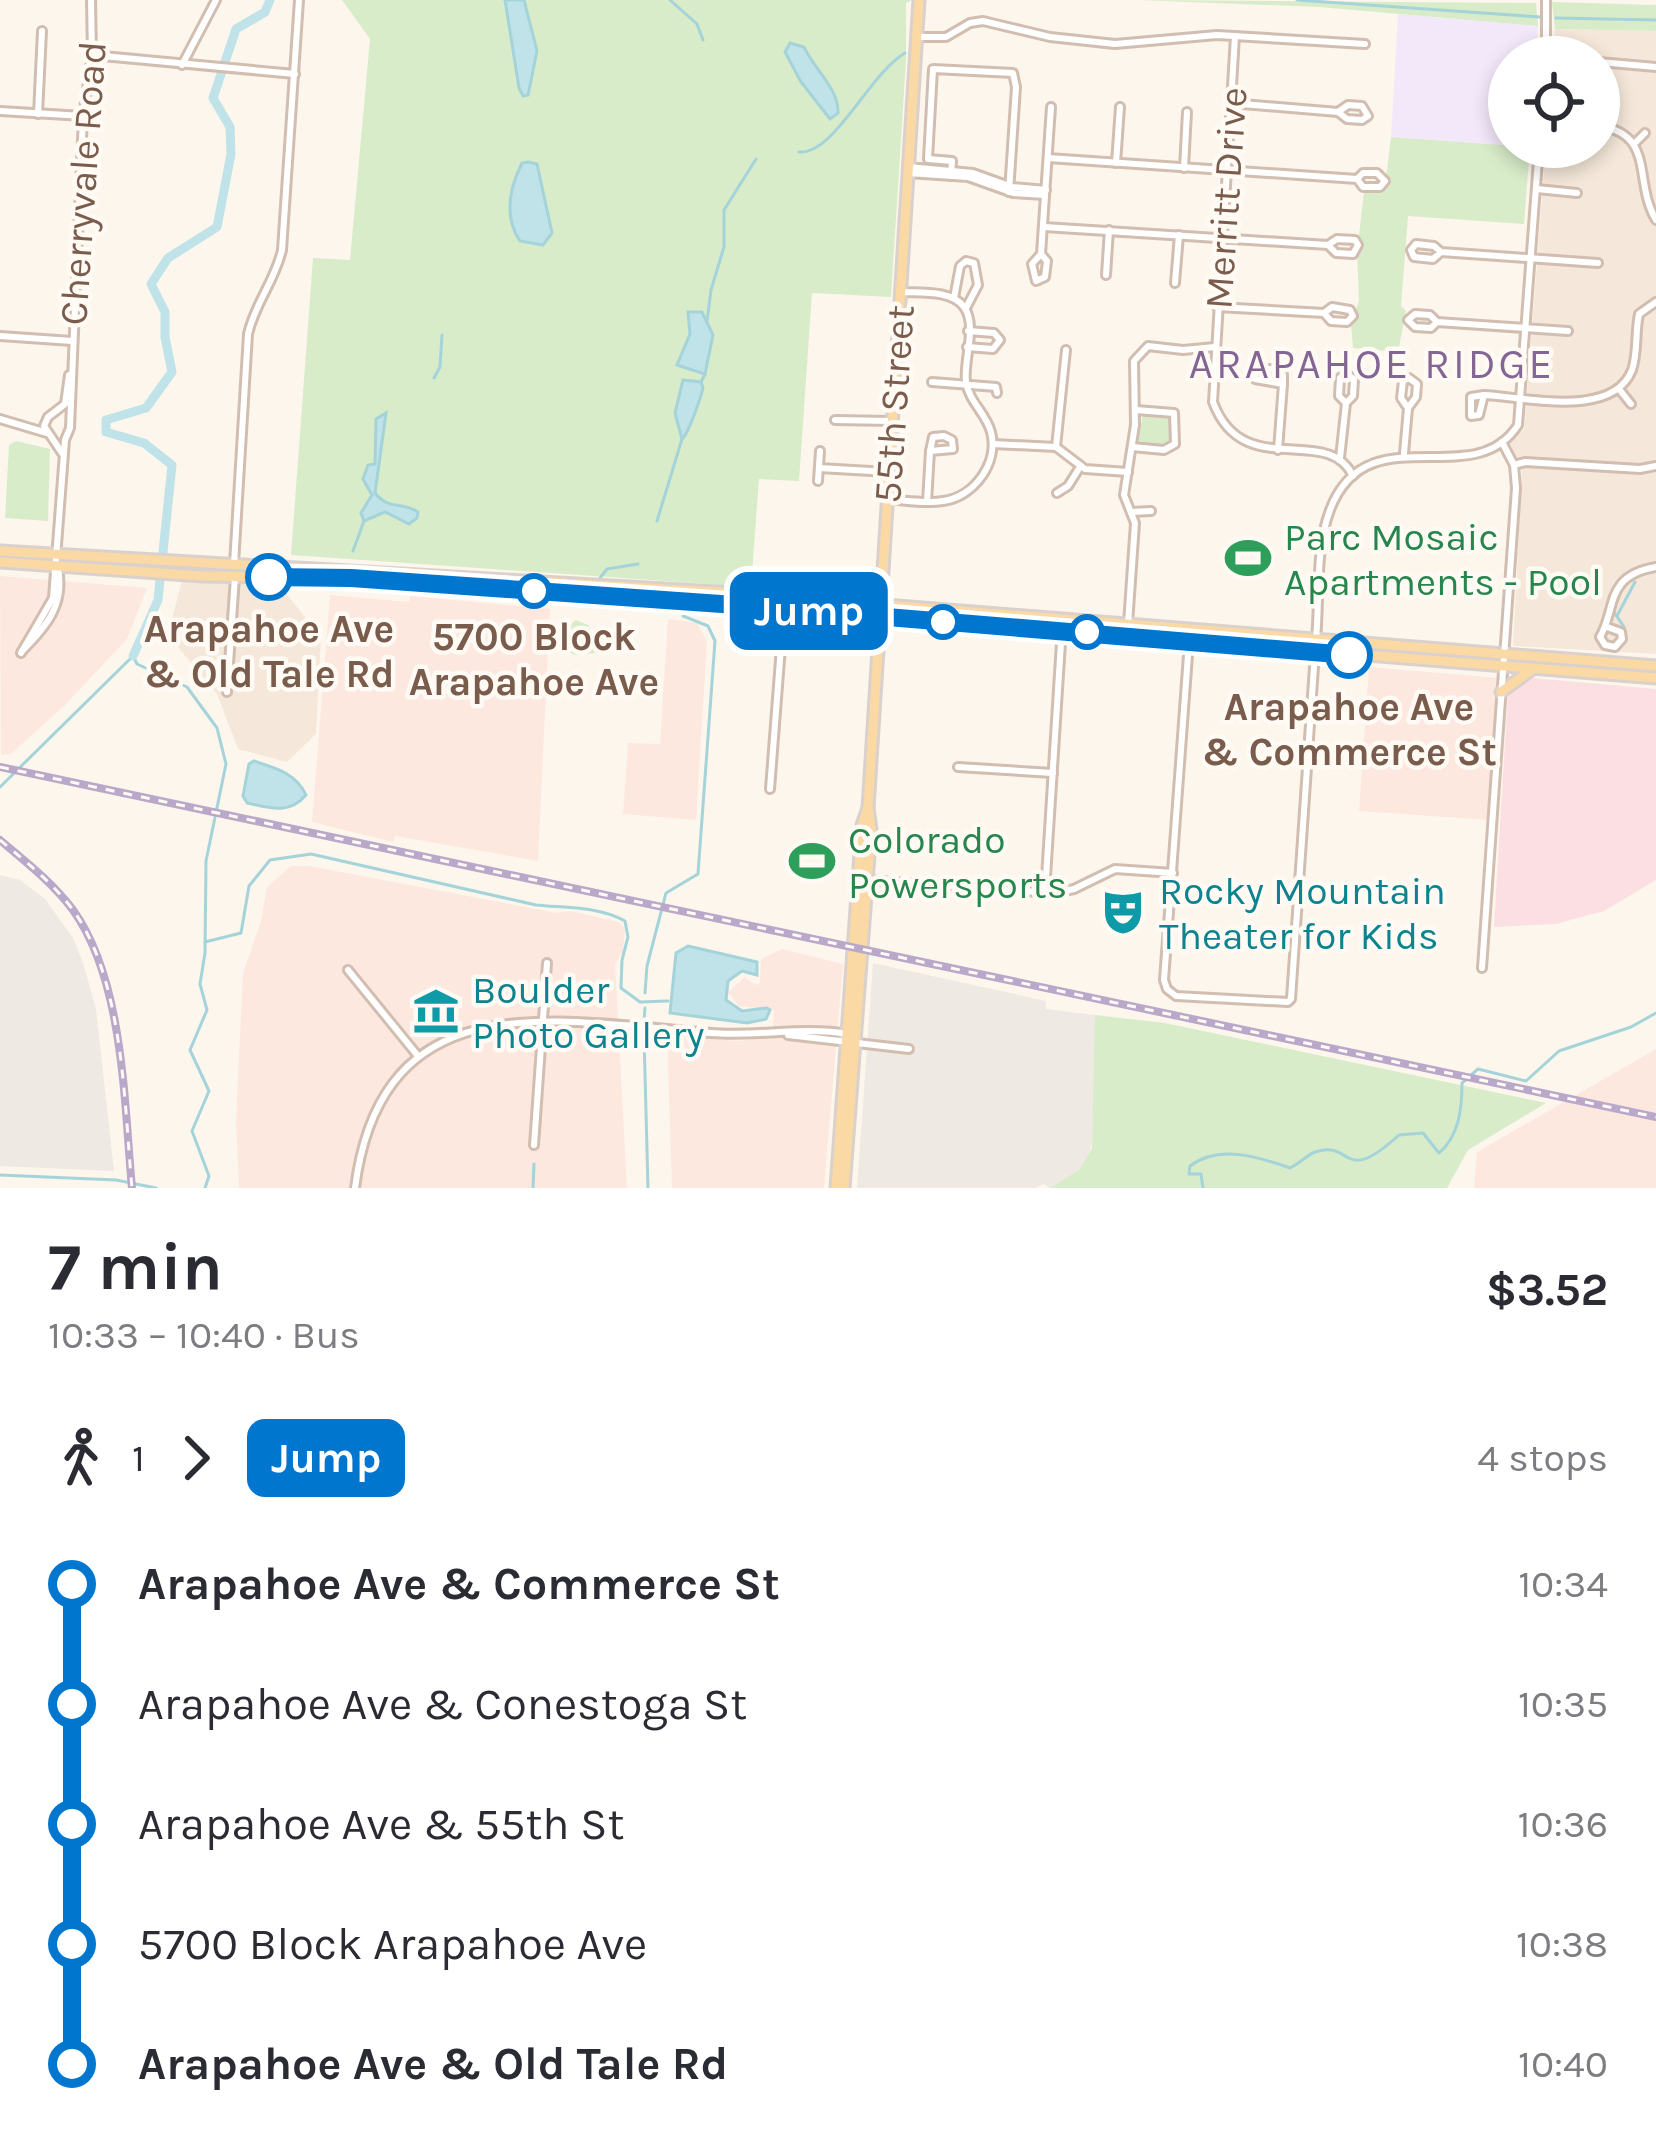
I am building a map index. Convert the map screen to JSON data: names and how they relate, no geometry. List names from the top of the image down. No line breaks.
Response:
{"streets":{"main road":["55th Street"],"street":["Cherryvale Road","Merritt Drive"]},"districts":["ARAPAHOE RIDGE"],"places":{"sports":["Parc Mosaic Apartments - Pool","Colorado Powersports"],"other":["Arapahoe Ave & Old Tale Rd","5700 Block Arapahoe Ave","Arapahoe Ave & Commerce St"],"theatre":["Rocky Mountain Theater for Kids"],"museum":["Boulder Photo Gallery"]},"lines":["bus line Jump"],"page":{"on_map":"Jump","heading":["7 min","10:33 – 10:40 · Bus","$3.52"],"legs":["1","Jump","4 stops"],"list":[{"name":"Arapahoe Ave & Commerce St","value":"10:34"},{"name":"Arapahoe Ave & Conestoga St","value":"10:35"},{"name":"Arapahoe Ave & 55th St","value":"10:36"},{"name":"5700 Block Arapahoe Ave","value":"10:38"},{"name":"Arapahoe Ave & Old Tale Rd","value":"10:40"}]}}
